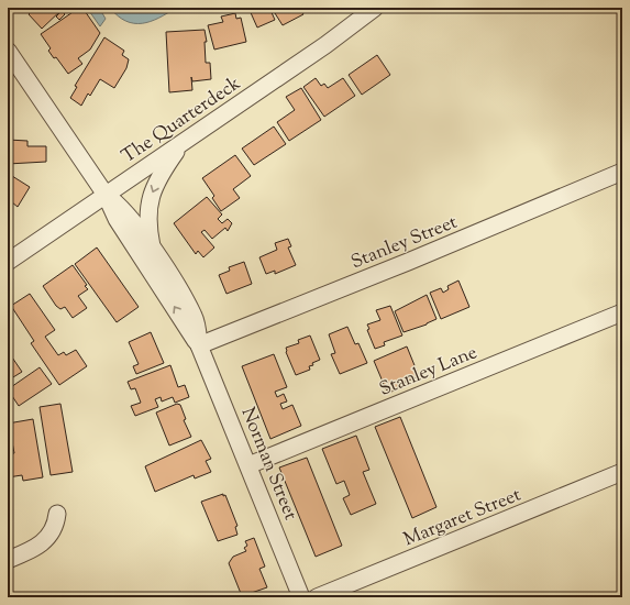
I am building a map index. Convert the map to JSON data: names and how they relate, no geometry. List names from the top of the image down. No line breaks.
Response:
{"streets":{"street":["The Quarterdeck","Stanley Street","Stanley Lane","Norman Street","Margaret Street"]},"crossings":[["The Quarterdeck","Norman Street"],["Stanley Street","Norman Street"],["Stanley Lane","Norman Street"]]}
